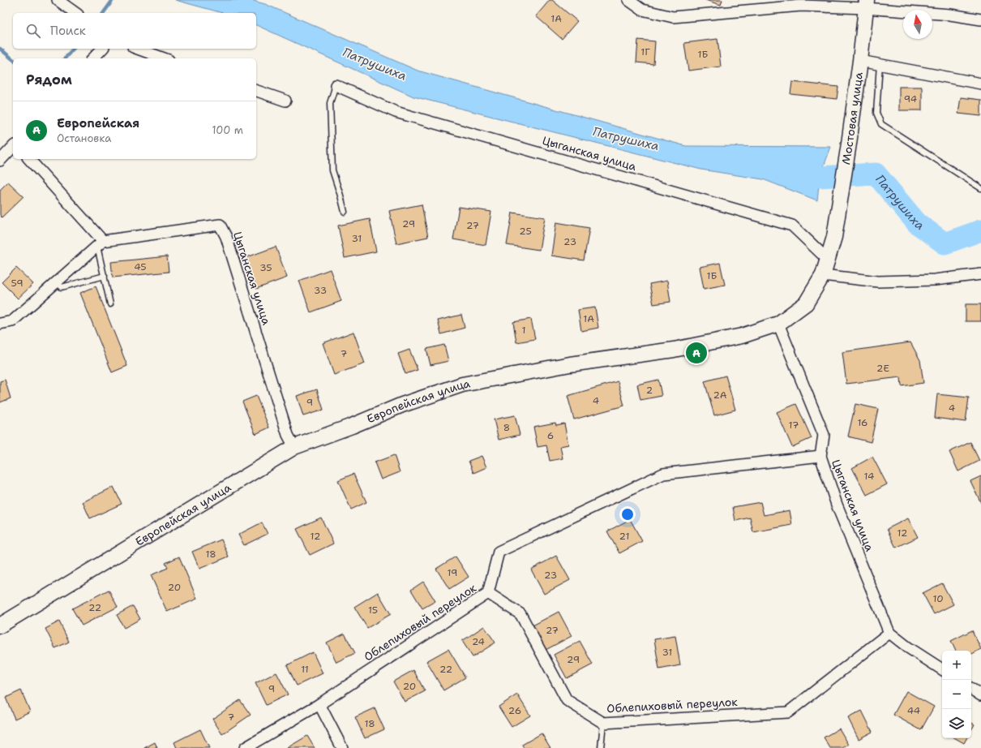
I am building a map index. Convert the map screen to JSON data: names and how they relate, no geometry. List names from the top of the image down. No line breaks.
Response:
{"streets":{"street":["Мостовая улица","Цыганская улица","Европейская улица","Облепиховый переулок"]},"crossings":[["Мостовая улица","Европейская улица"],["Цыганская улица","Европейская улица"],["Цыганская улица","Облепиховый переулок"]],"water":["Патрушиха"],"house_numbers":["1А","1Г","1Б","94","29","27","25","31","23","45","35","1Б","59","33","1А","1","7","2Е","2","2А","4","9","4","16","17","8","6","14","12","12","21","18","19","23","20","10","22","15","27","24","31","29","11","22","20","9","26","44","7","18"],"north":"top","page":{"search":"Поиск","heading":"Рядом","list":[{"mark":"A","name":"Европейская","note":"Остановка","value":"100 m"}],"pins":"A","map_buttons":["+","−"]}}
